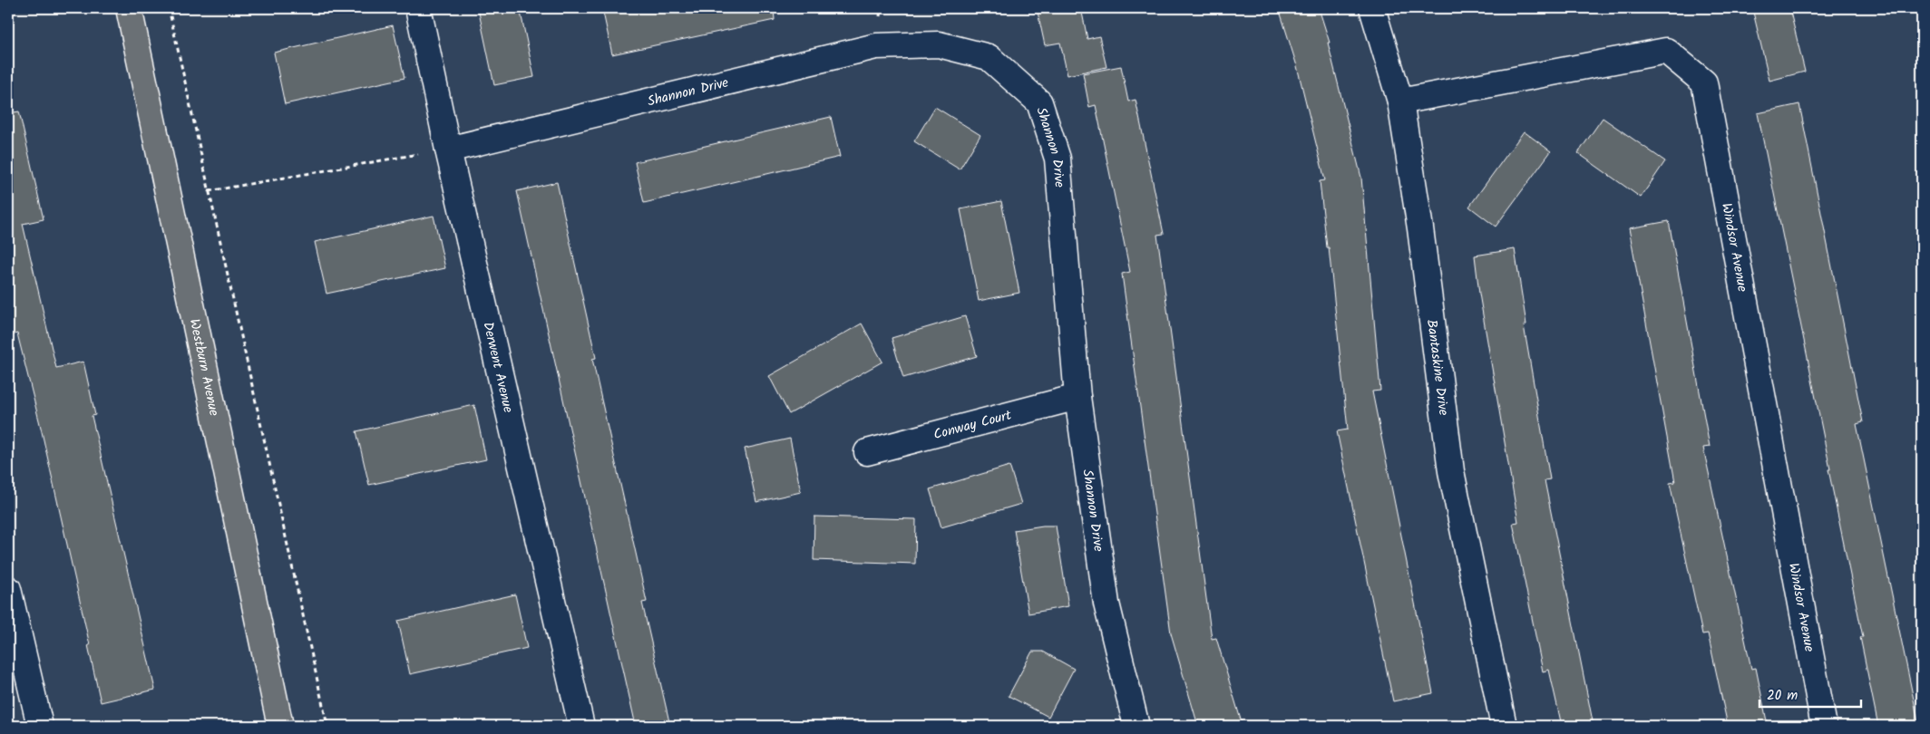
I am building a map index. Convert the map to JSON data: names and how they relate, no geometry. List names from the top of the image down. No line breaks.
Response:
{"streets":{"main road":["Westburn Avenue"],"street":["Shannon Drive","Windsor Avenue","Derwent Avenue","Bantaskine Drive","Conway Court"]},"crossings":[["Shannon Drive","Derwent Avenue"],["Shannon Drive","Conway Court"],["Windsor Avenue","Bantaskine Drive"]],"scale_bar":"20 m"}
